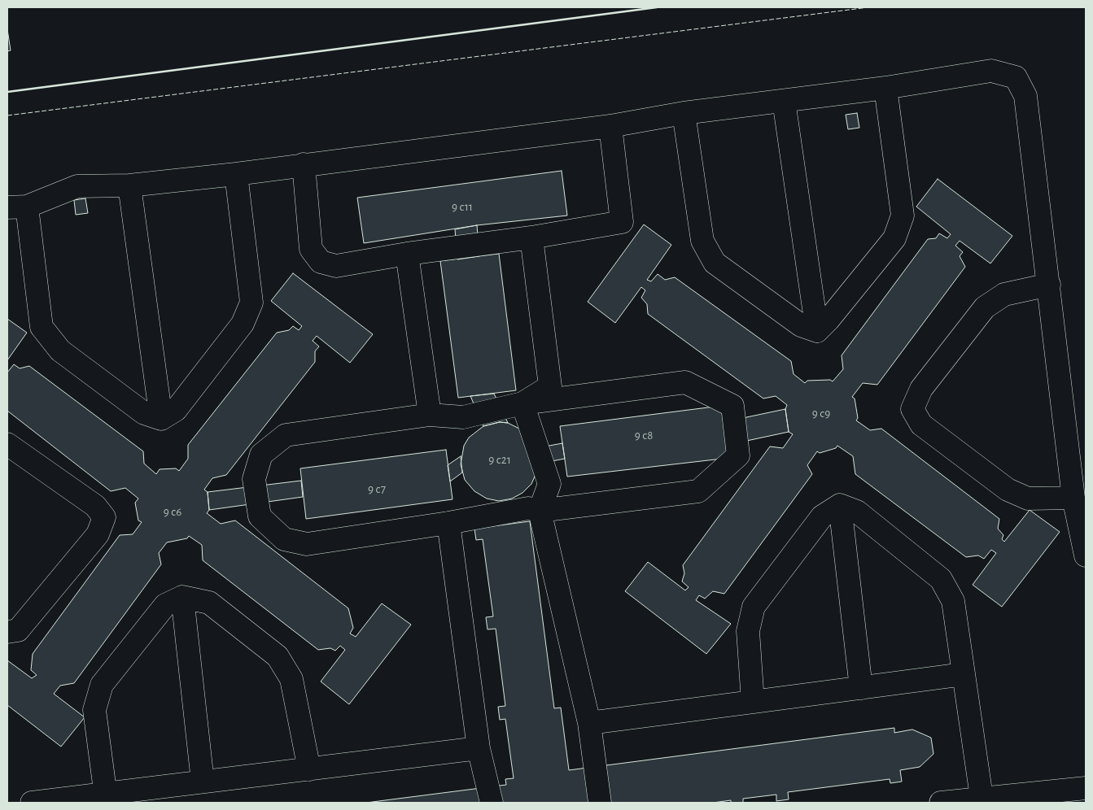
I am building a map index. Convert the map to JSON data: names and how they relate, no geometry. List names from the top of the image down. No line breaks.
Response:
{"house_numbers":["9 с11","9 с9","9 с8","9 с21","9 с7","9 с6"]}
